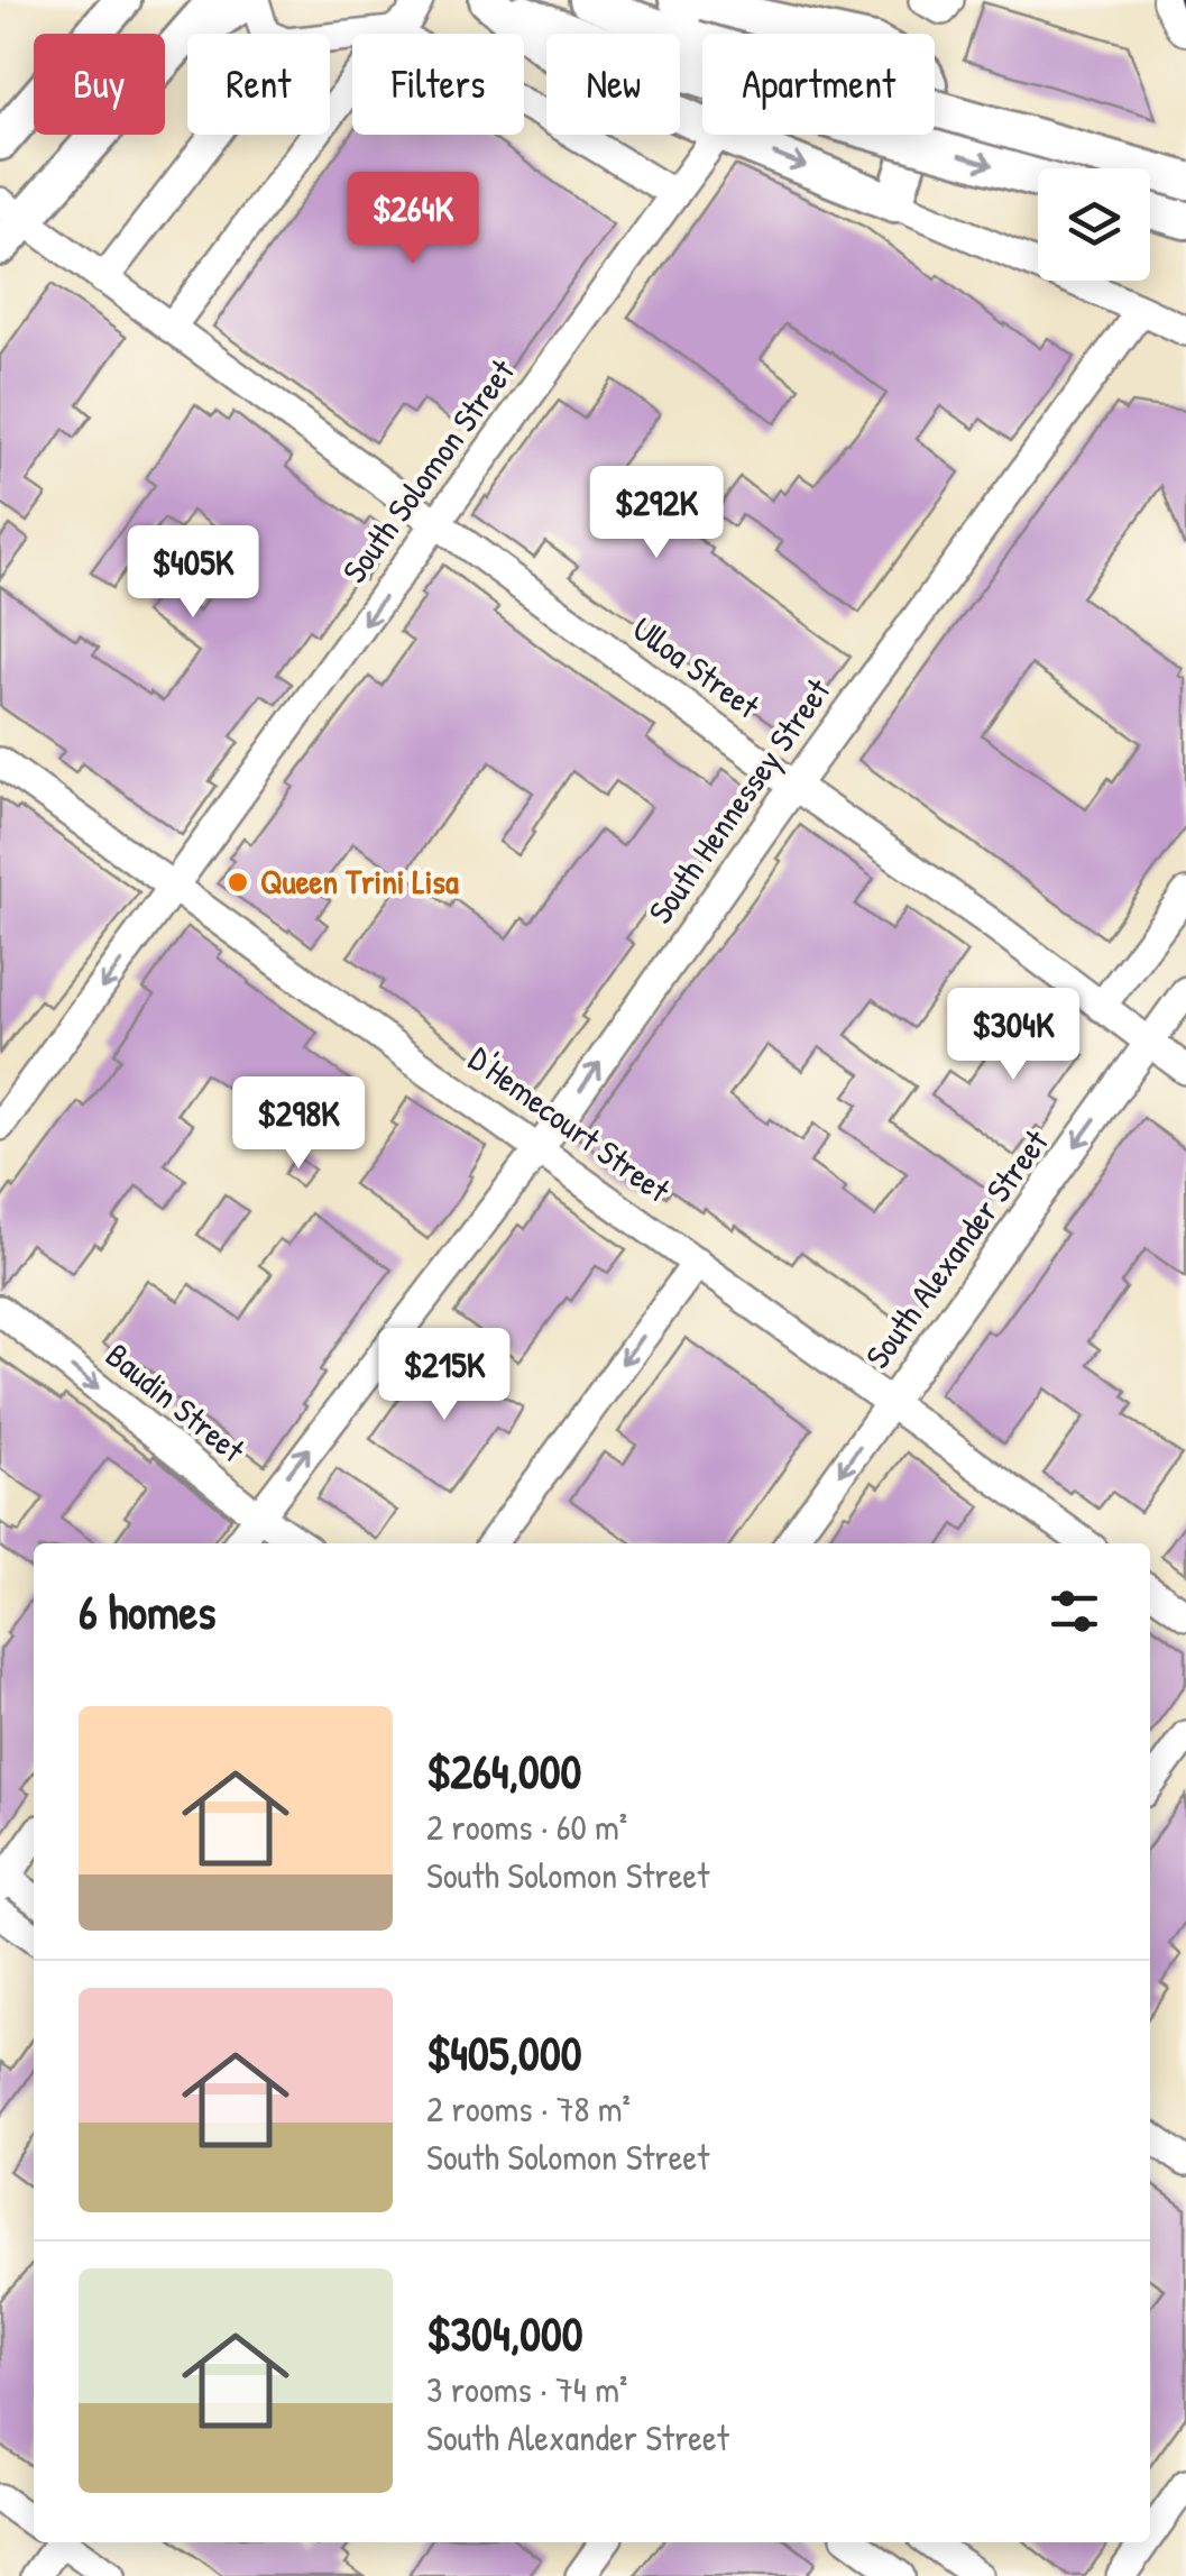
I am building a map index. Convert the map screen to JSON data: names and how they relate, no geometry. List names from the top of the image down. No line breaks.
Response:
{"streets":{"street":["South Solomon Street","Ulloa Street","South Hennessey Street","D'Hemecourt Street","South Alexander Street","Baudin Street"]},"crossings":[["South Solomon Street","Ulloa Street"],["South Solomon Street","D'Hemecourt Street"],["Ulloa Street","South Hennessey Street"],["Ulloa Street","South Alexander Street"],["South Hennessey Street","D'Hemecourt Street"],["South Hennessey Street","Baudin Street"],["D'Hemecourt Street","South Alexander Street"]],"one_way":["South Solomon Street","South Alexander Street","Baudin Street"],"places":["Queen Trini Lisa"],"page":{"chip":["Buy","Rent","Filters","New","Apartment"],"price":["$264K","$292K","$405K","$304K","$298K","$215K"],"heading":"6 homes","list":[{"name":"$264,000","note":"2 rooms · 60 m² · South Solomon Street"},{"name":"$405,000","note":"2 rooms · 78 m² · South Solomon Street"},{"name":"$304,000","note":"3 rooms · 74 m² · South Alexander Street"}]}}
